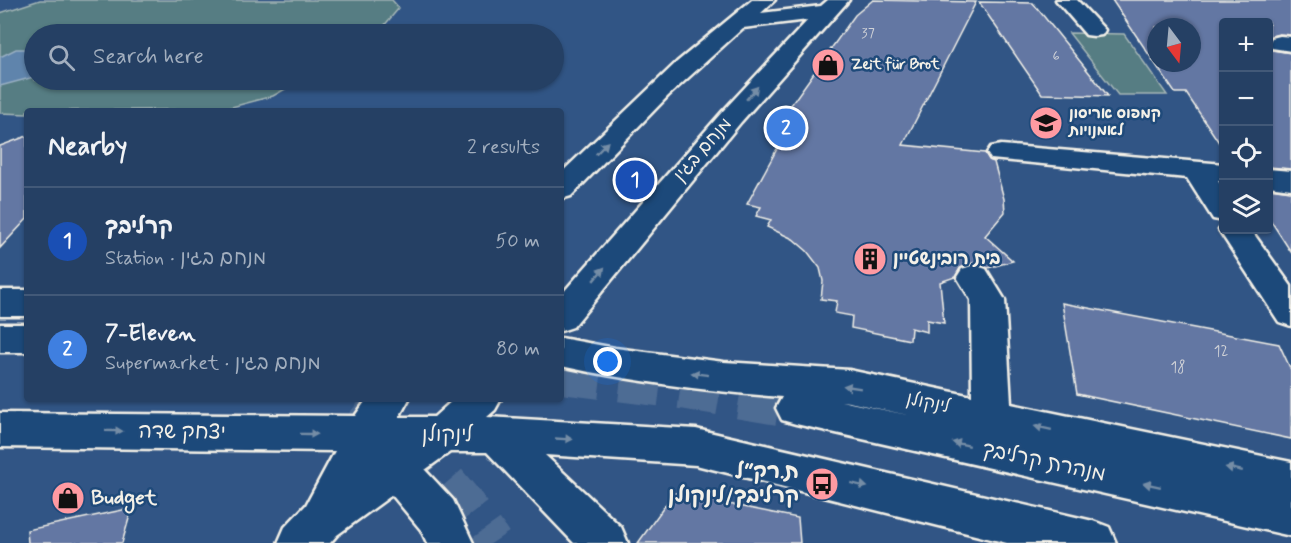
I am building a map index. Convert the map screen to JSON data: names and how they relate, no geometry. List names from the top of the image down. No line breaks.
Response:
{"streets":{"street":["מנחם בגין","לינקולן","יצחק שדה","מנהרת קרליבך"]},"crossings":[["לינקולן","יצחק שדה"]],"one_way":["יצחק שדה","מנהרת קרליבך"],"places":{"shop":["Zeit für Brot","Budget"],"school or university":["קמפוס אריסון לאמנויות"],"building":["בית רובינשטיין"],"bus stop":["ת.רק״ל קרליבך/לינקולן"]},"house_numbers":["37","6","12","18"],"north":"bottom","page":{"map_buttons":["+","−"],"search":"Search here","pins":["2","1"],"heading":["Nearby","2 results"],"list":[{"mark":"1","name":"קרליבך","note":"Station · מנחם בגין","value":"50 m"},{"mark":"2","name":"7-Eleven","note":"Supermarket · מנחם בגין","value":"80 m"}]}}
